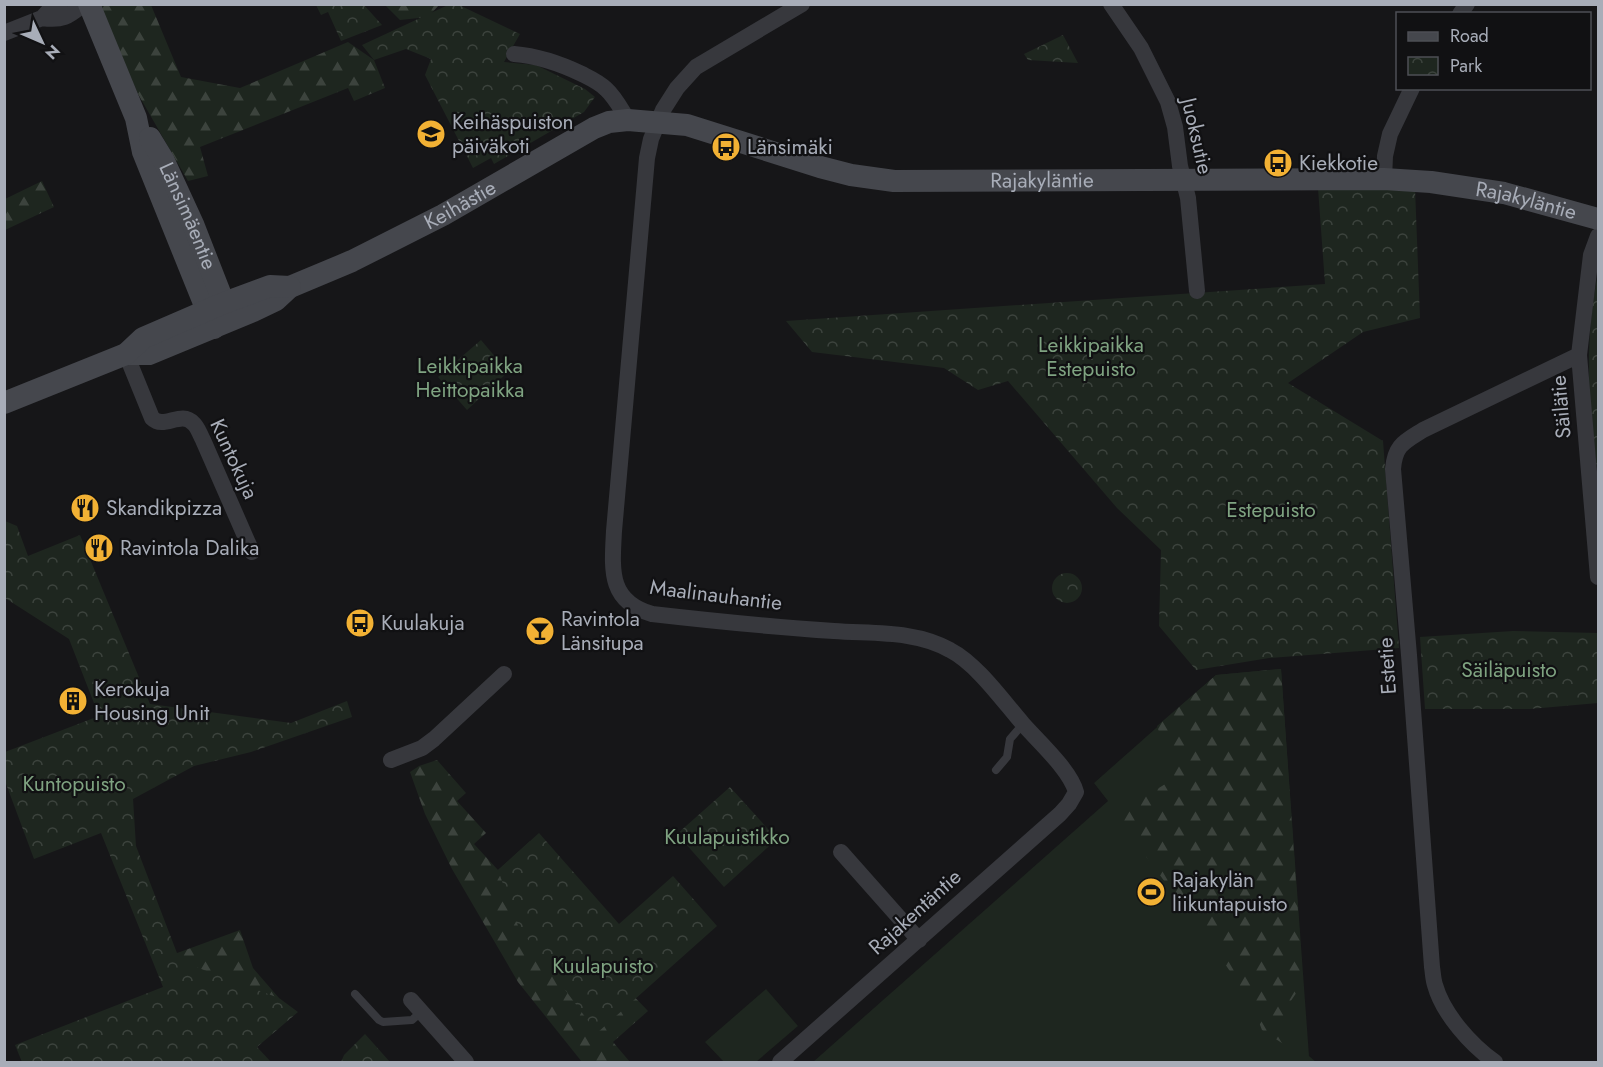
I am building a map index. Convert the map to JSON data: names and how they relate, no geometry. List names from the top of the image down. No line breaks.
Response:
{"streets":{"street":["Juoksutie","Rajakyläntie","Keihästie","Länsimäentie","Säilätie","Kuntokuja","Maalinauhantie","Estetie","Rajakentäntie"]},"crossings":[["Juoksutie","Rajakyläntie"],["Rajakyläntie","Keihästie"],["Rajakyläntie","Maalinauhantie"],["Keihästie","Länsimäentie"],["Keihästie","Kuntokuja"],["Säilätie","Estetie"],["Maalinauhantie","Rajakentäntie"]],"parks":["Leikkipaikka Estepuisto","Leikkipaikka Heittopaikka","Estepuisto","Säiläpuisto","Kuntopuisto","Kuulapuistikko","Kuulapuisto"],"places":{"school or university":["Keihäspuiston päiväkoti"],"bus stop":["Länsimäki","Kiekkotie","Kuulakuja"],"restaurant":["Skandikpizza","Ravintola Dalika"],"bar":["Ravintola Länsitupa"],"building":["Kerokuja Housing Unit"],"sports":["Rajakylän liikuntapuisto"]},"legend":["Road","Park"],"north":"bottom right"}
